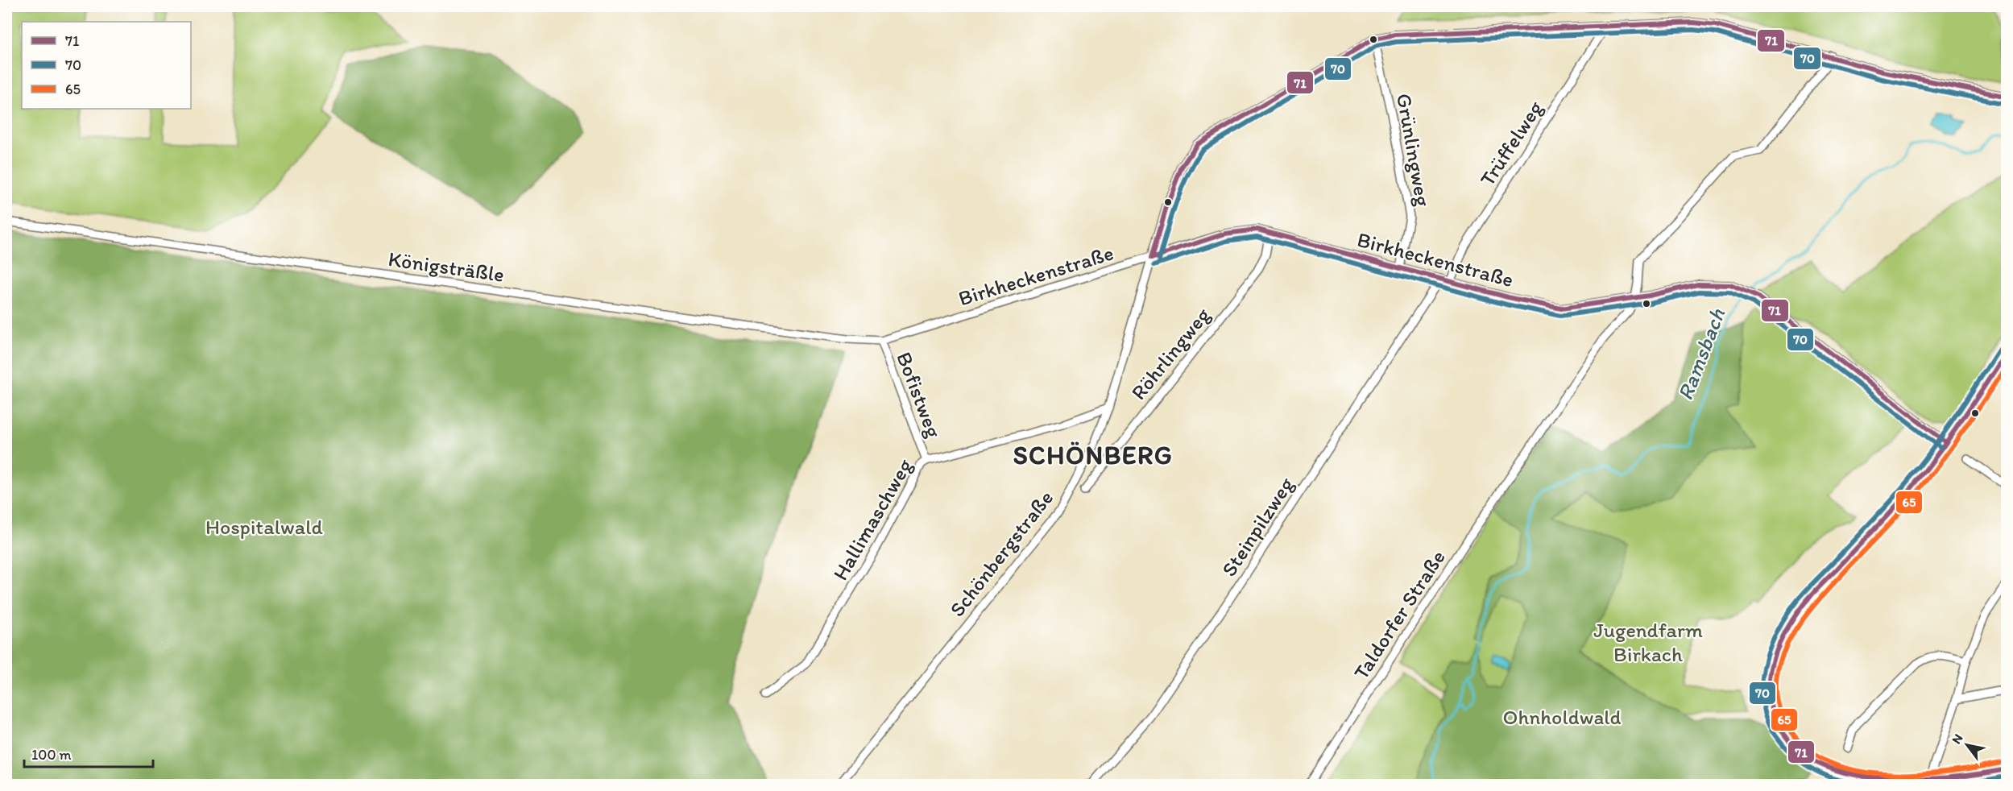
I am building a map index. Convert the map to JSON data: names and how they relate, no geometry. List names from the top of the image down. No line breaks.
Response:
{"streets":{"street":["Trüffelweg","Grünlingweg","Birkheckenstraße","Königsträßle","Röhrlingweg","Bofistweg","Hallimaschweg","Steinpilzweg","Schönbergstraße","Taldorfer Straße"]},"crossings":[["Trüffelweg","Birkheckenstraße"],["Grünlingweg","Birkheckenstraße"],["Grünlingweg","Schönbergstraße"],["Birkheckenstraße","Königsträßle"],["Birkheckenstraße","Röhrlingweg"],["Birkheckenstraße","Bofistweg"],["Birkheckenstraße","Steinpilzweg"],["Birkheckenstraße","Schönbergstraße"],["Birkheckenstraße","Taldorfer Straße"],["Königsträßle","Bofistweg"],["Bofistweg","Hallimaschweg"],["Hallimaschweg","Schönbergstraße"]],"districts":["SCHÖNBERG"],"water":["Ramsbach"],"parks":["Hospitalwald","Jugendfarm Birkach","Ohnholdwald"],"lines":["transit line 71","transit line 70","transit line 65"],"legend":["71","70","65"],"scale_bar":"100 m","north":"top left"}
